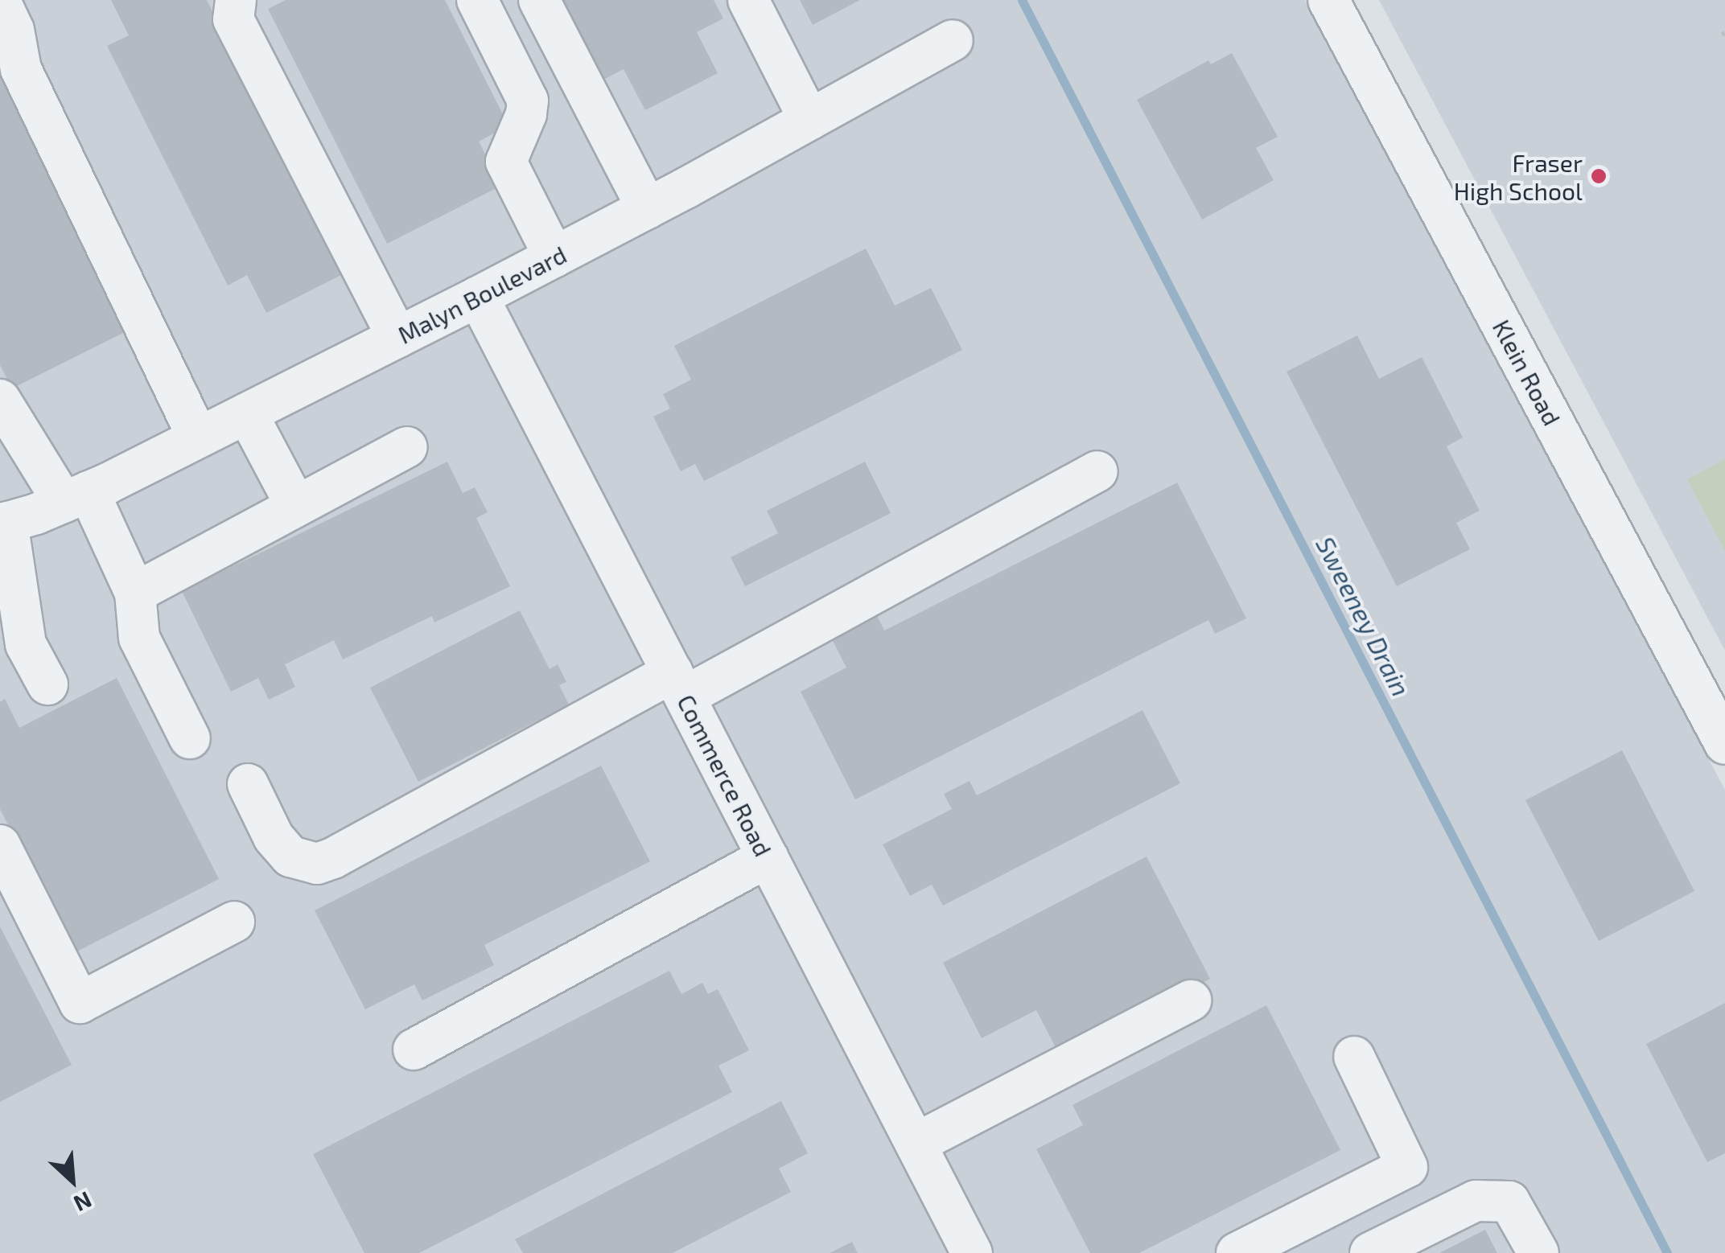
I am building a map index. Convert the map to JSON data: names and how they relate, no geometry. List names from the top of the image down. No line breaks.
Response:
{"streets":{"street":["Malyn Boulevard","Klein Road","Commerce Road"]},"crossings":[["Malyn Boulevard","Commerce Road"]],"water":["Sweeney Drain"],"places":["Fraser High School"],"north":"bottom right"}
